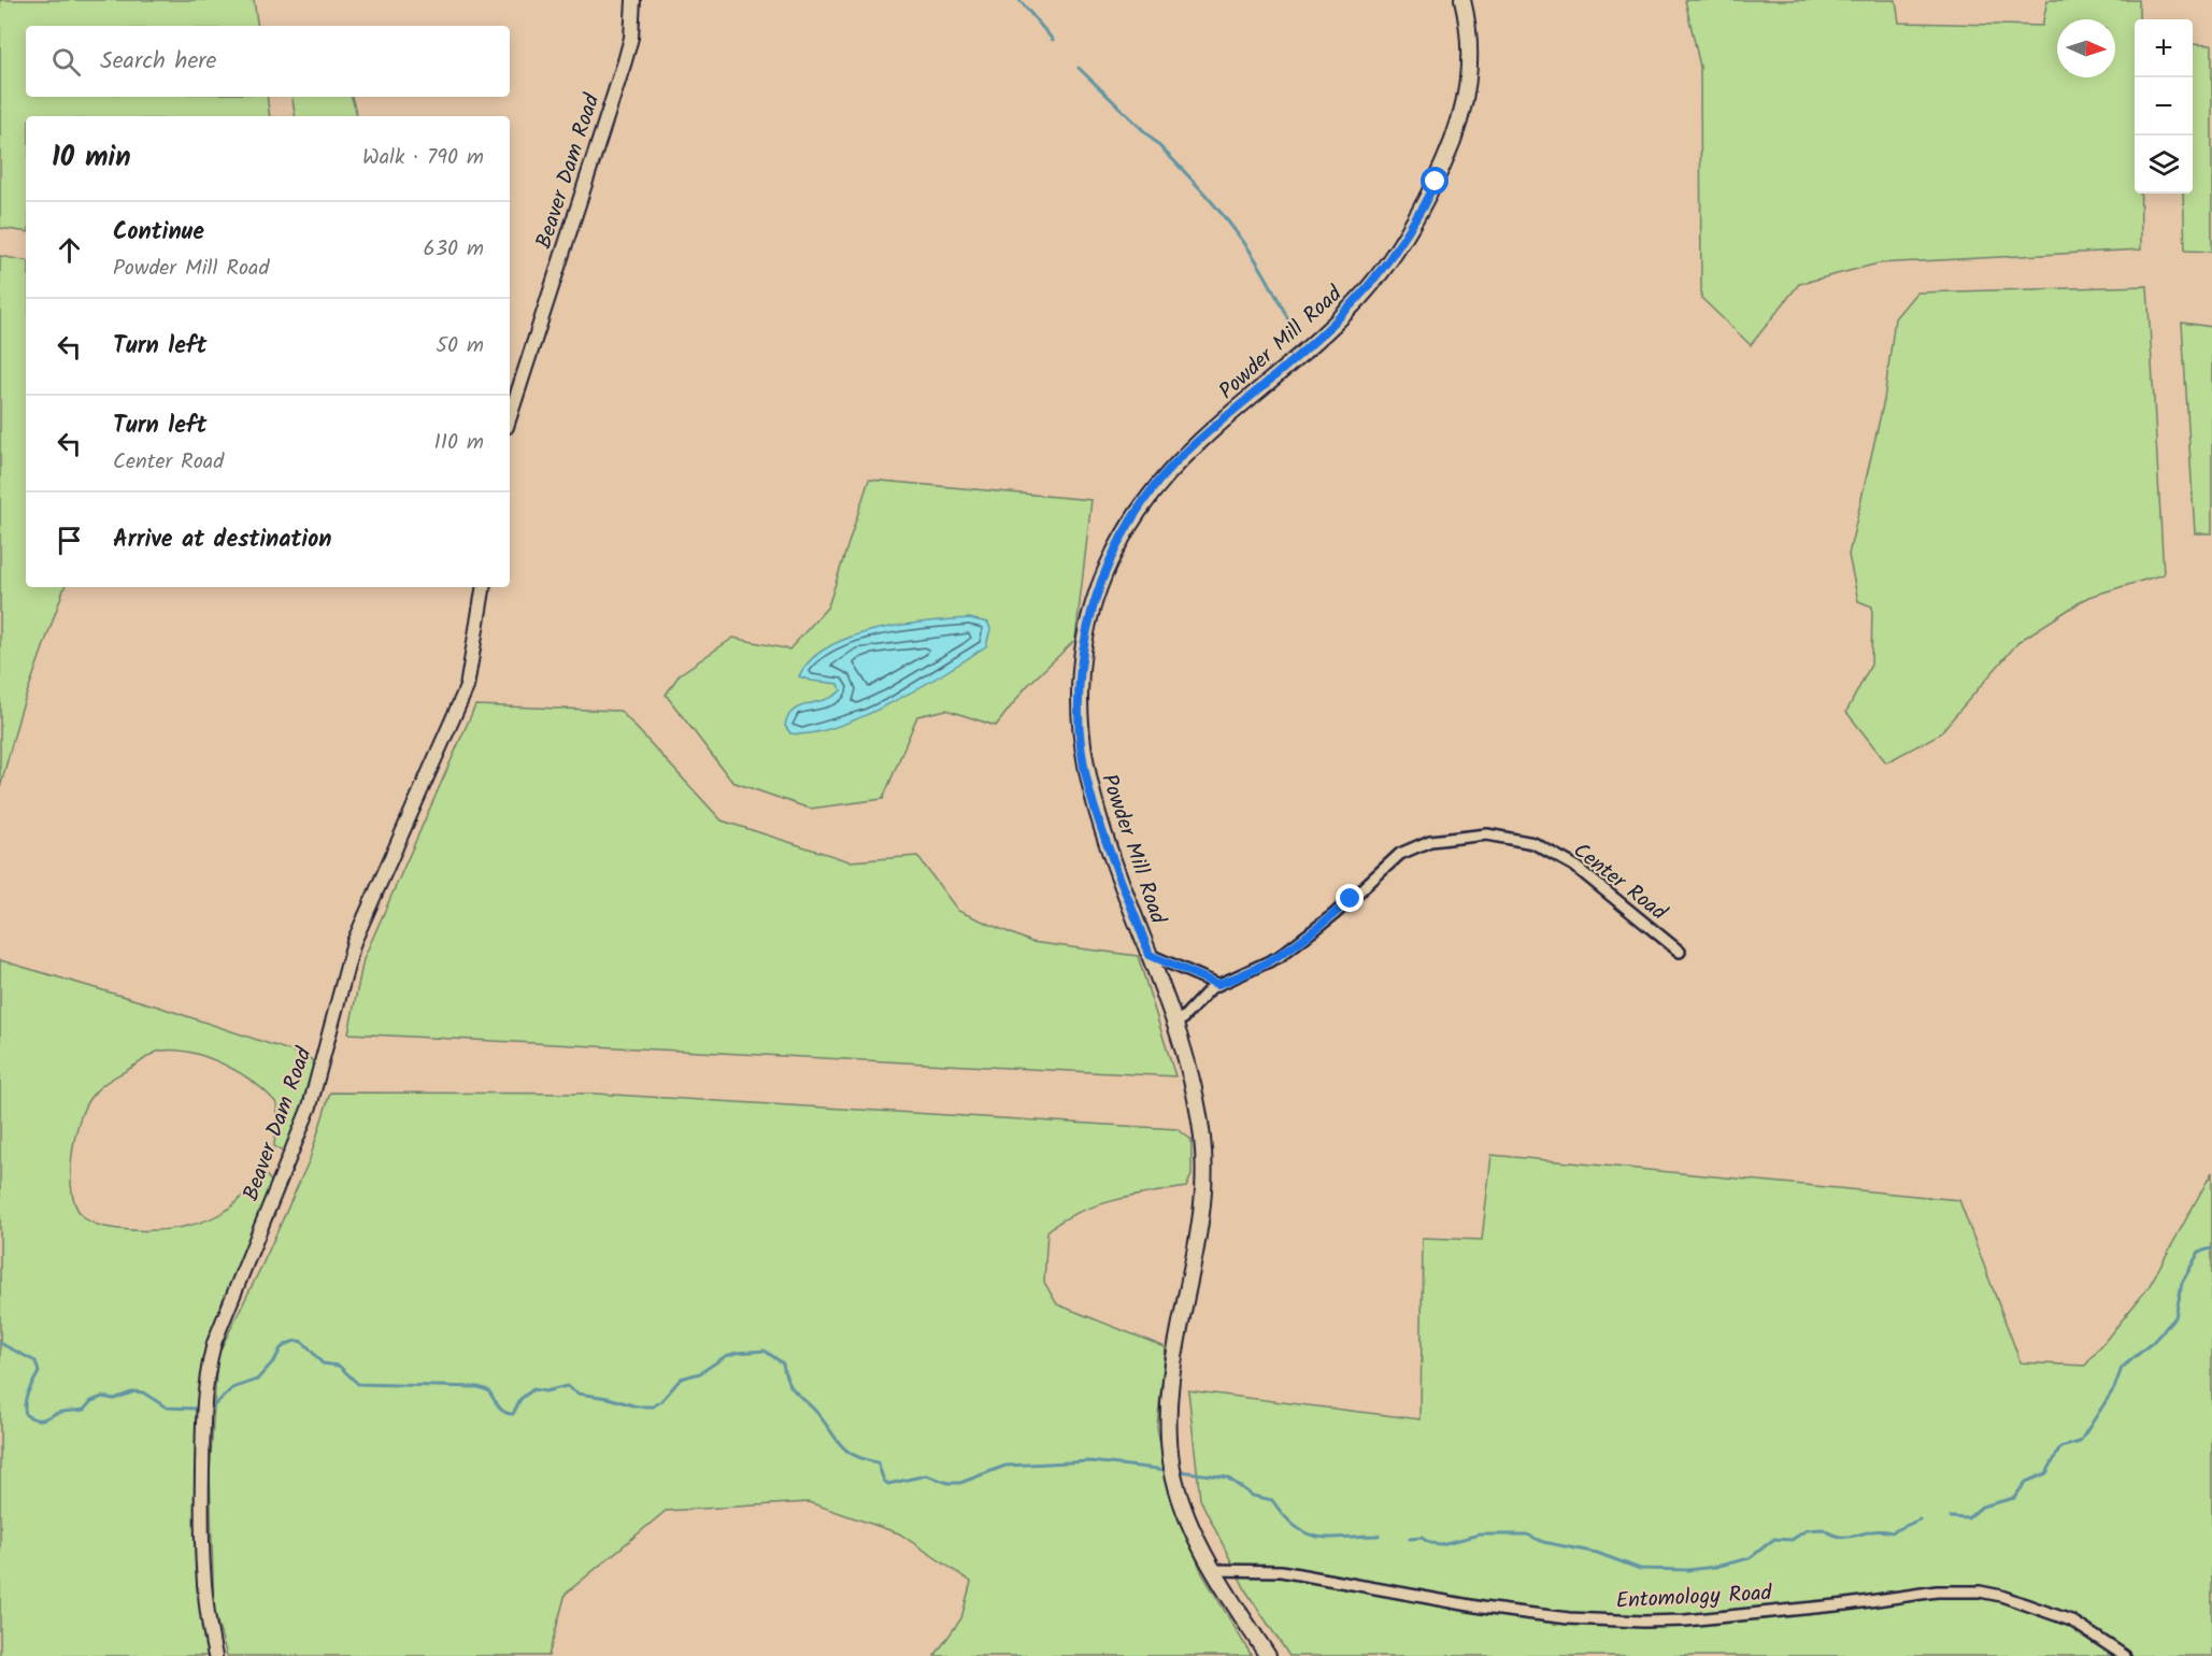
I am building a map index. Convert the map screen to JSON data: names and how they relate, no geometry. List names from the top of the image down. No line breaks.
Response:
{"streets":{"main road":["Powder Mill Road"],"street":["Beaver Dam Road","Center Road","Entomology Road"]},"crossings":[["Powder Mill Road","Center Road"],["Powder Mill Road","Entomology Road"]],"north":"right","page":{"map_buttons":["+","−"],"search":"Search here","heading":["10 min","Walk · 790 m"],"list":[["Continue","Powder Mill Road","630 m"],["Turn left","50 m"],["Turn left","Center Road","110 m"],"Arrive at destination"]}}
